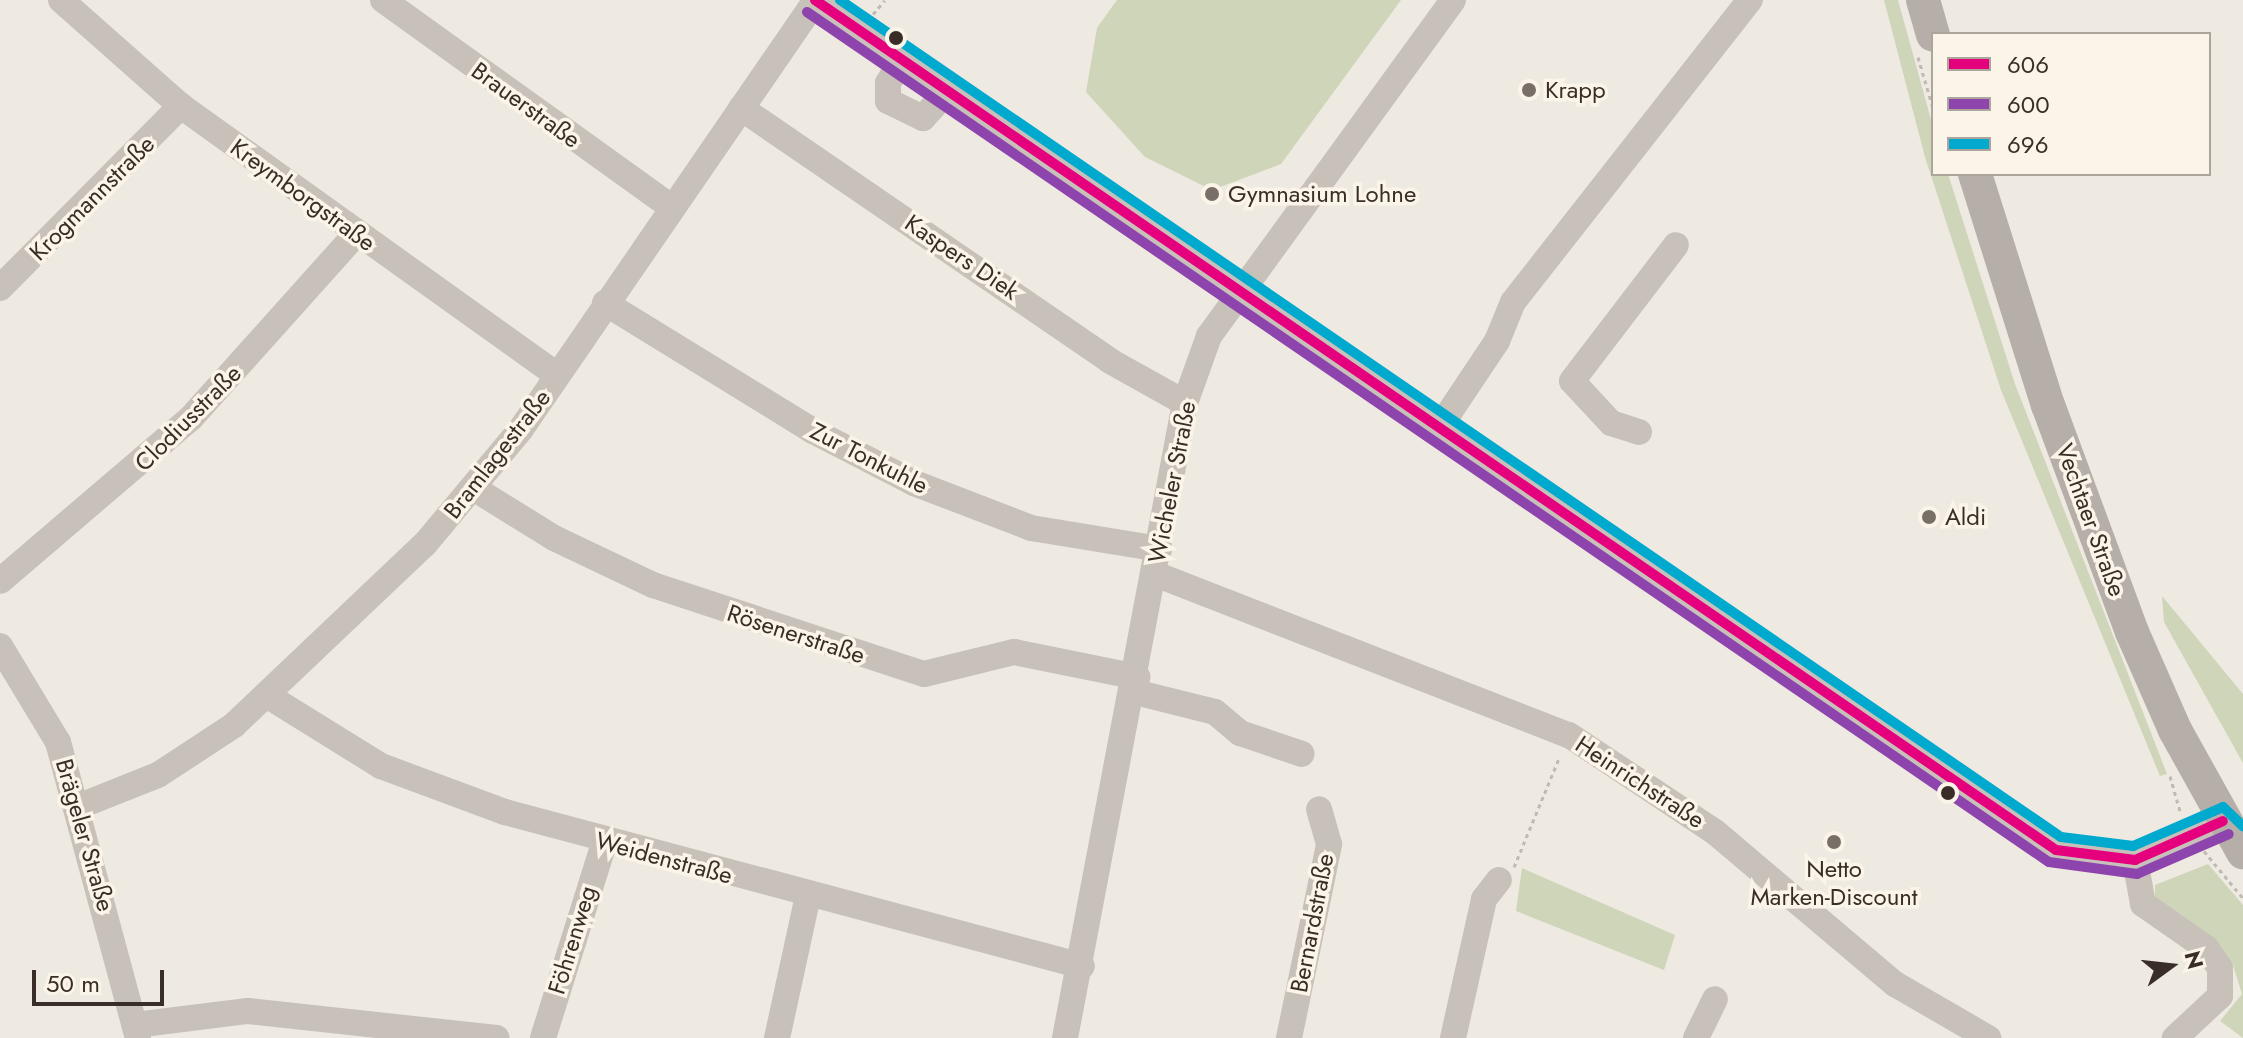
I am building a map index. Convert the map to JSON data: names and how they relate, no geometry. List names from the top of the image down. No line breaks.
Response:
{"streets":{"main road":["Vechtaer Straße"],"street":["Brauerstraße","Kreymborgstraße","Krogmannstraße","Kaspers Diek","Clodiusstraße","Bramlagestraße","Zur Tonkuhle","Wicheler Straße","Rösenerstraße","Heinrichstraße","Brägeler Straße","Weidenstraße","Bernardstraße","Föhrenweg"]},"crossings":[["Brauerstraße","Bramlagestraße"],["Kreymborgstraße","Krogmannstraße"],["Kreymborgstraße","Clodiusstraße"],["Kreymborgstraße","Bramlagestraße"],["Kaspers Diek","Bramlagestraße"],["Kaspers Diek","Wicheler Straße"],["Bramlagestraße","Zur Tonkuhle"],["Bramlagestraße","Rösenerstraße"],["Bramlagestraße","Brägeler Straße"],["Bramlagestraße","Weidenstraße"],["Zur Tonkuhle","Wicheler Straße"],["Zur Tonkuhle","Heinrichstraße"],["Wicheler Straße","Rösenerstraße"],["Wicheler Straße","Heinrichstraße"],["Wicheler Straße","Weidenstraße"],["Weidenstraße","Föhrenweg"]],"places":["Krapp","Gymnasium Lohne","Aldi","Netto Marken-Discount"],"lines":["transit line 606","transit line 696","transit line 600"],"legend":["606","600","696"],"scale_bar":"50 m","north":"right"}
